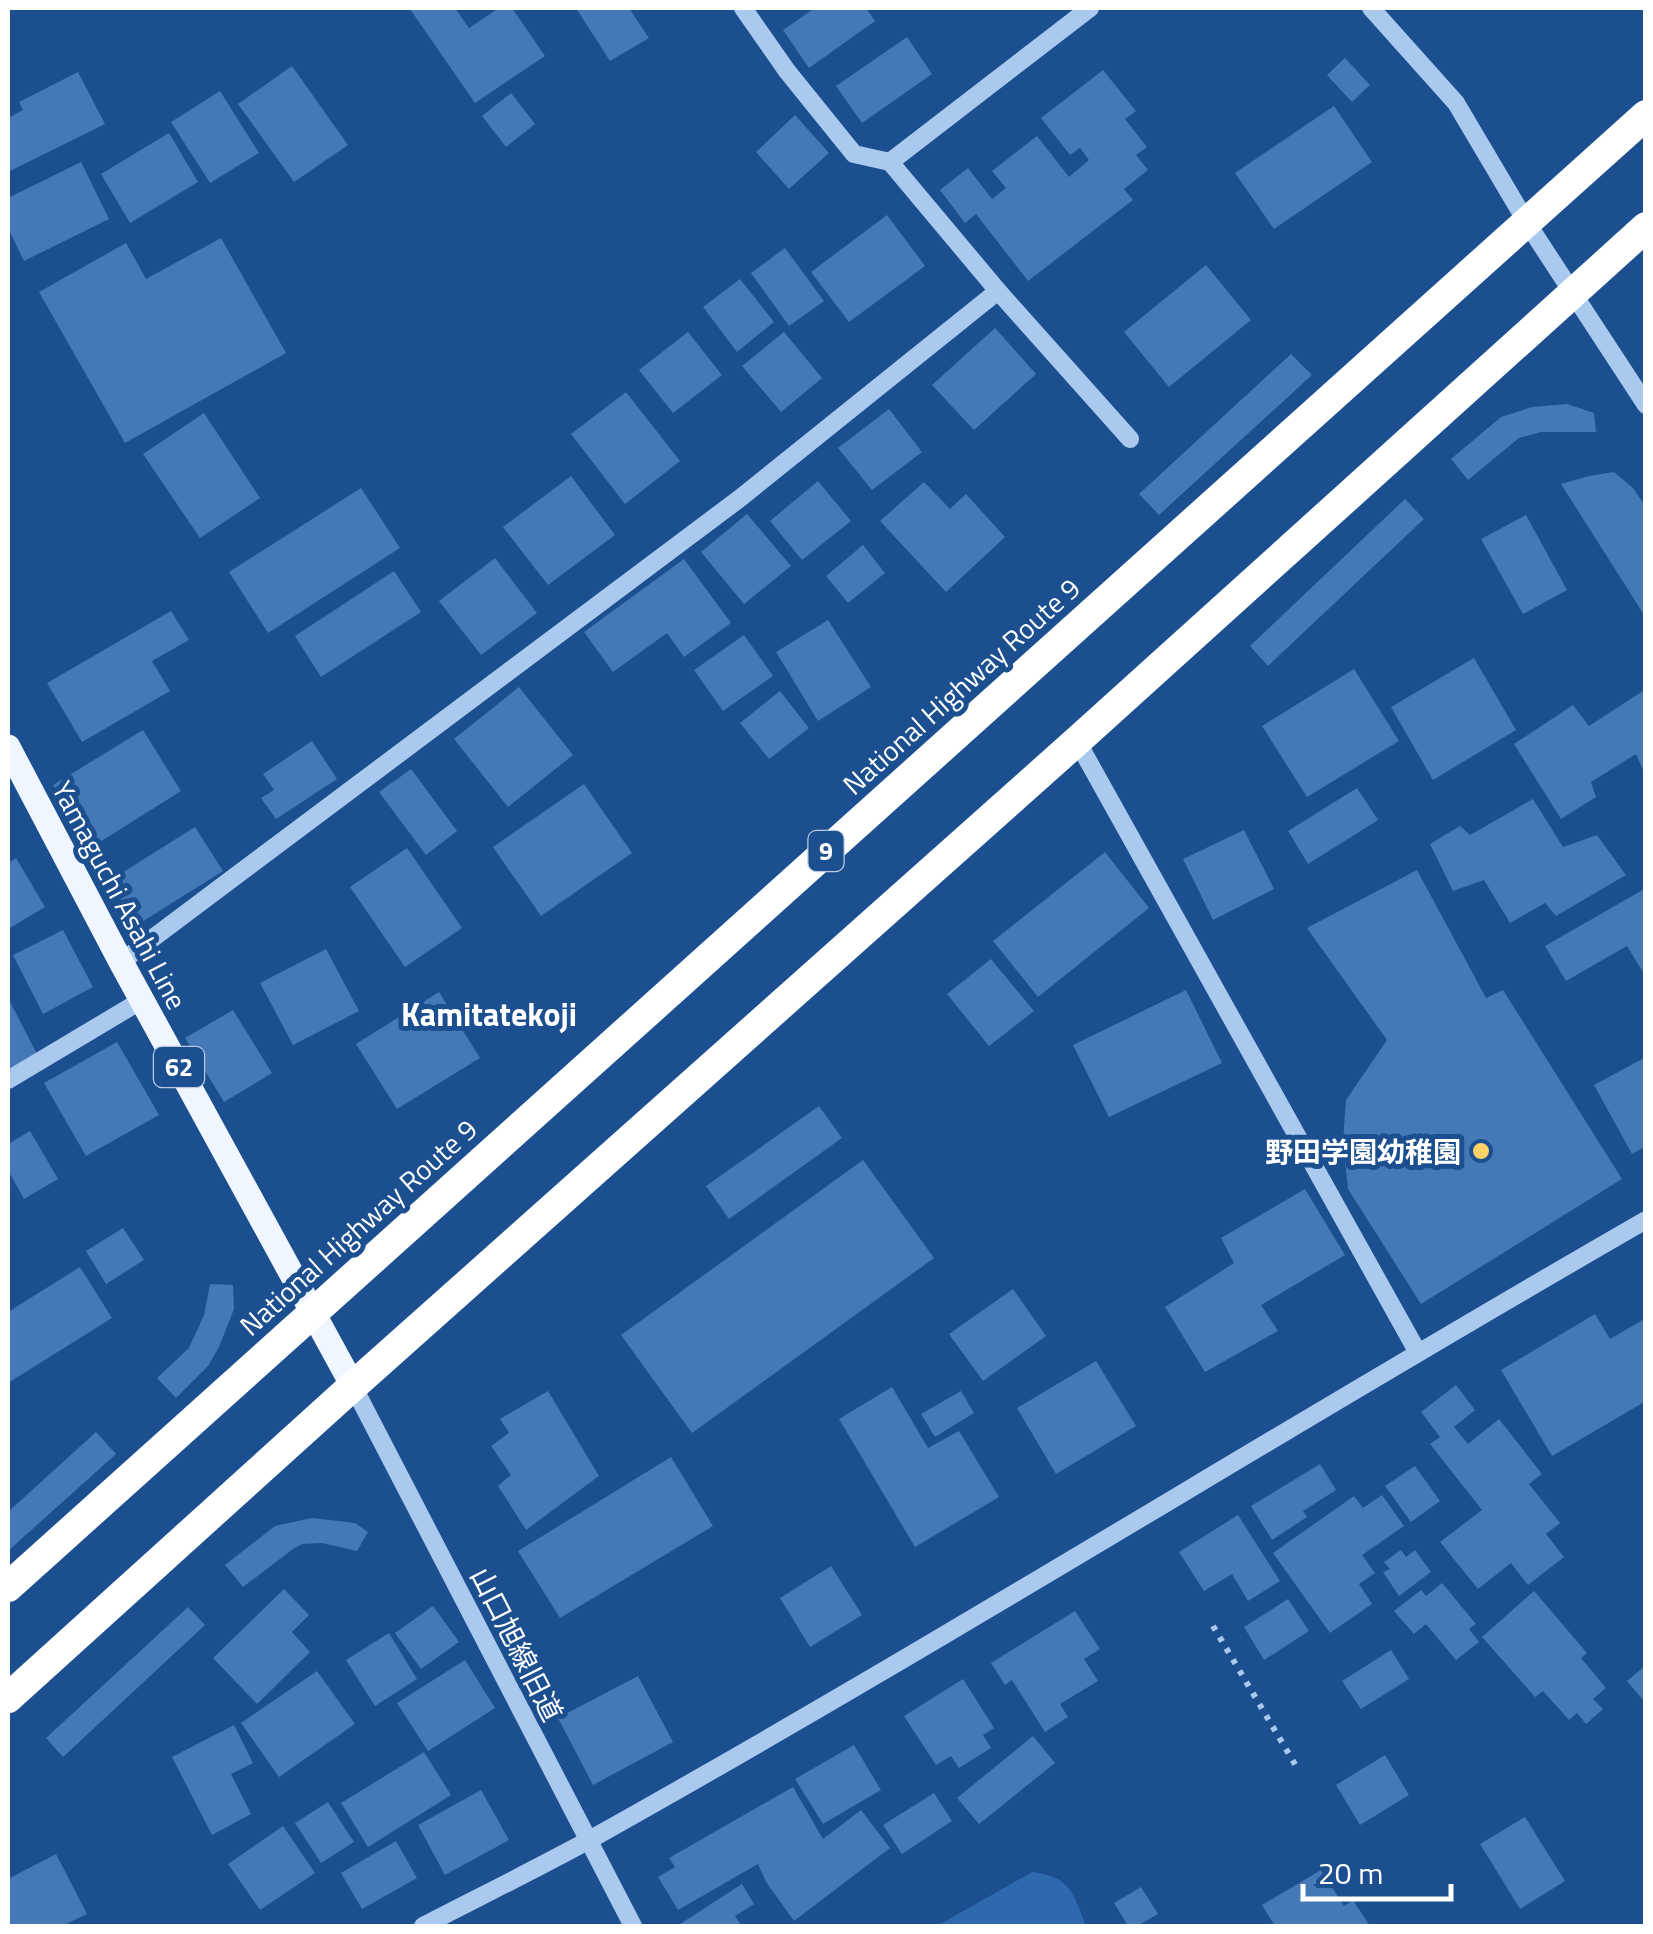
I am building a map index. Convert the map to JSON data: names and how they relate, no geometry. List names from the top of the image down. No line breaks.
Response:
{"streets":{"highway":["National Highway Route 9","9"],"main road":["Yamaguchi Asahi Line","62"],"street":["山口旭線旧道"]},"crossings":[["National Highway Route 9","Yamaguchi Asahi Line"],["Yamaguchi Asahi Line","山口旭線旧道"]],"districts":["Kamitatekoji"],"places":["野田学園幼稚園"],"scale_bar":"20 m"}
